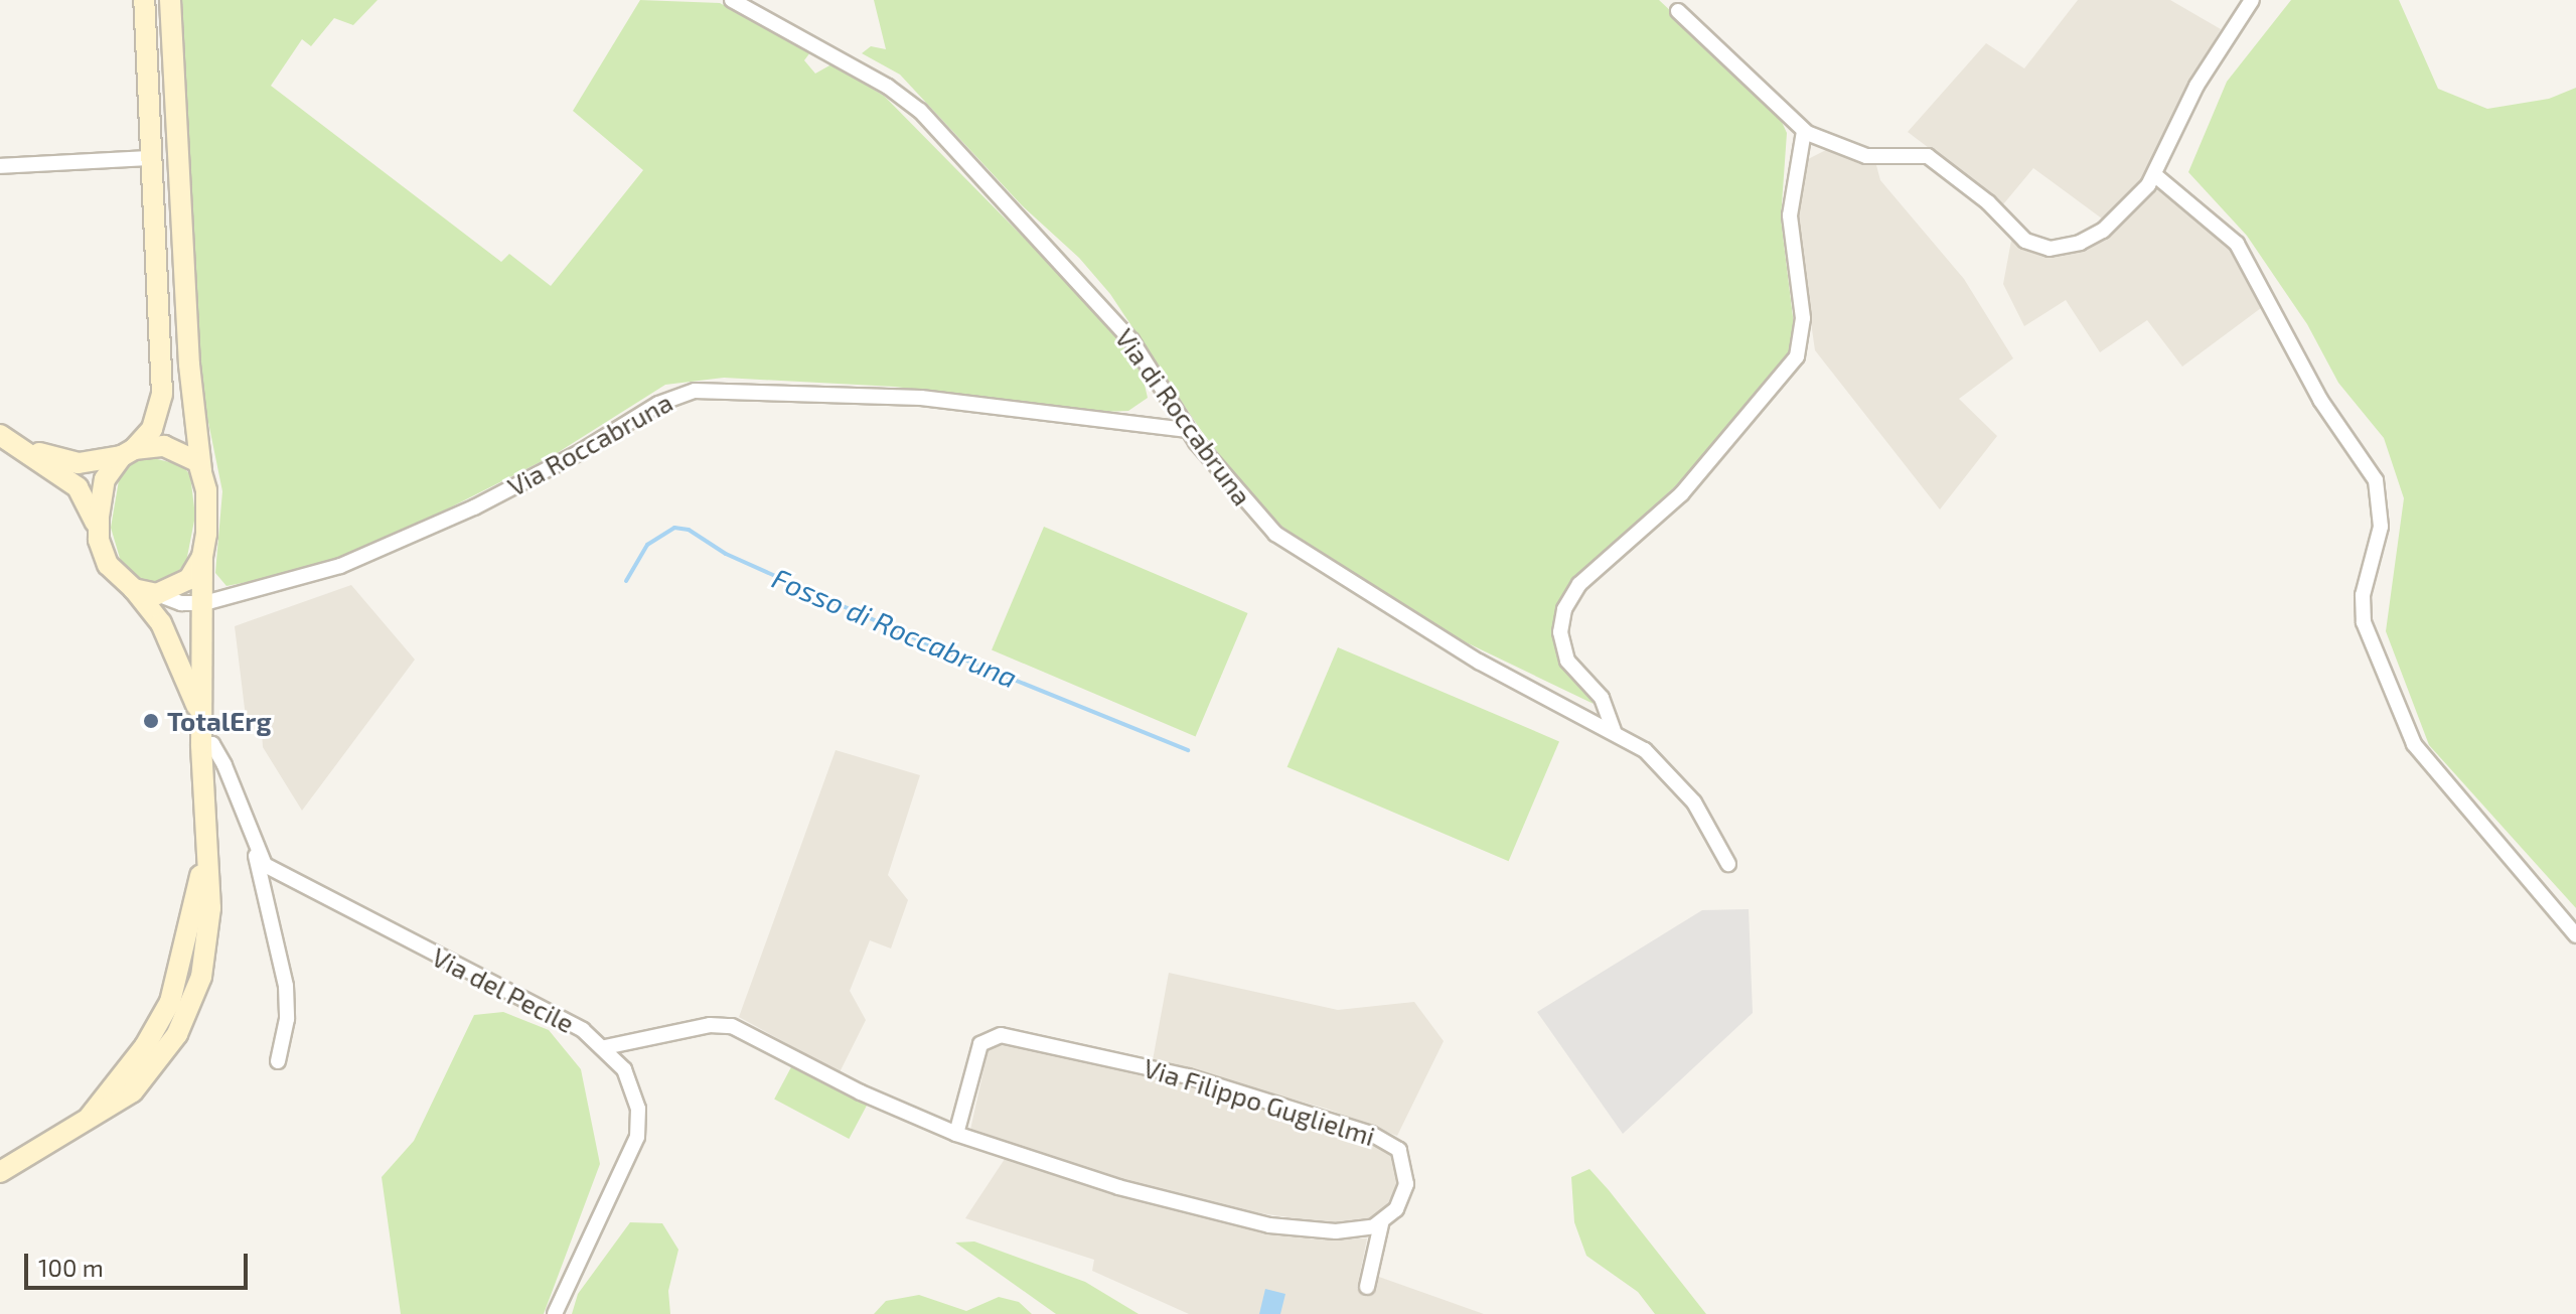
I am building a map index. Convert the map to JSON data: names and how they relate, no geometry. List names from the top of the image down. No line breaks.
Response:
{"streets":{"street":["Via di Roccabruna","Via Roccabruna","Via del Pecile","Via Filippo Guglielmi"]},"crossings":[["Via di Roccabruna","Via Roccabruna"]],"water":["Fosso di Roccabruna"],"places":["TotalErg"],"scale_bar":"100 m"}
